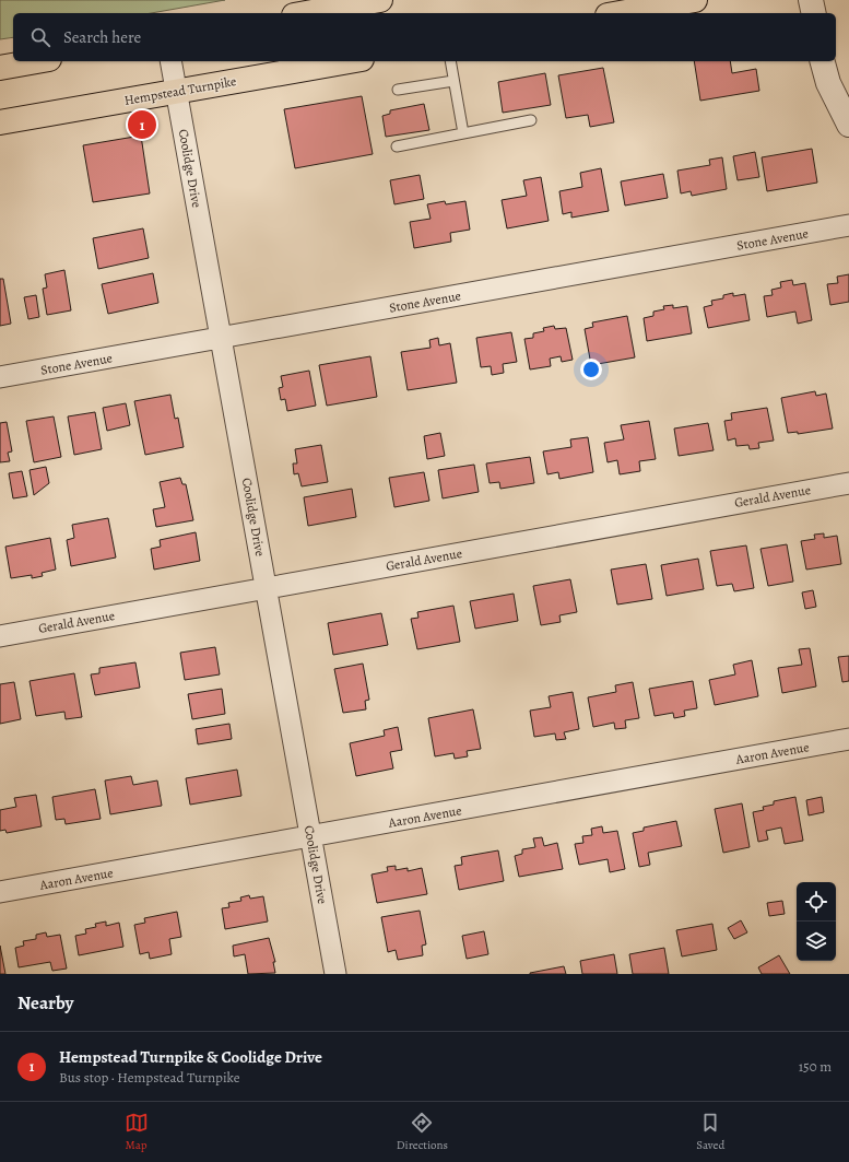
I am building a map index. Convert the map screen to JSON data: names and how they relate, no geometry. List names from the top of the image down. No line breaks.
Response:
{"streets":{"main road":["Hempstead Turnpike"],"street":["Coolidge Drive","Stone Avenue","Gerald Avenue","Aaron Avenue"]},"crossings":[["Hempstead Turnpike","Coolidge Drive"],["Coolidge Drive","Stone Avenue"],["Coolidge Drive","Gerald Avenue"],["Coolidge Drive","Aaron Avenue"]],"page":{"search":"Search here","pins":"1","heading":"Nearby","list":[{"mark":"1","name":"Hempstead Turnpike & Coolidge Drive","note":"Bus stop · Hempstead Turnpike","value":"150 m"}],"nav":["Map","Directions","Saved"]}}
